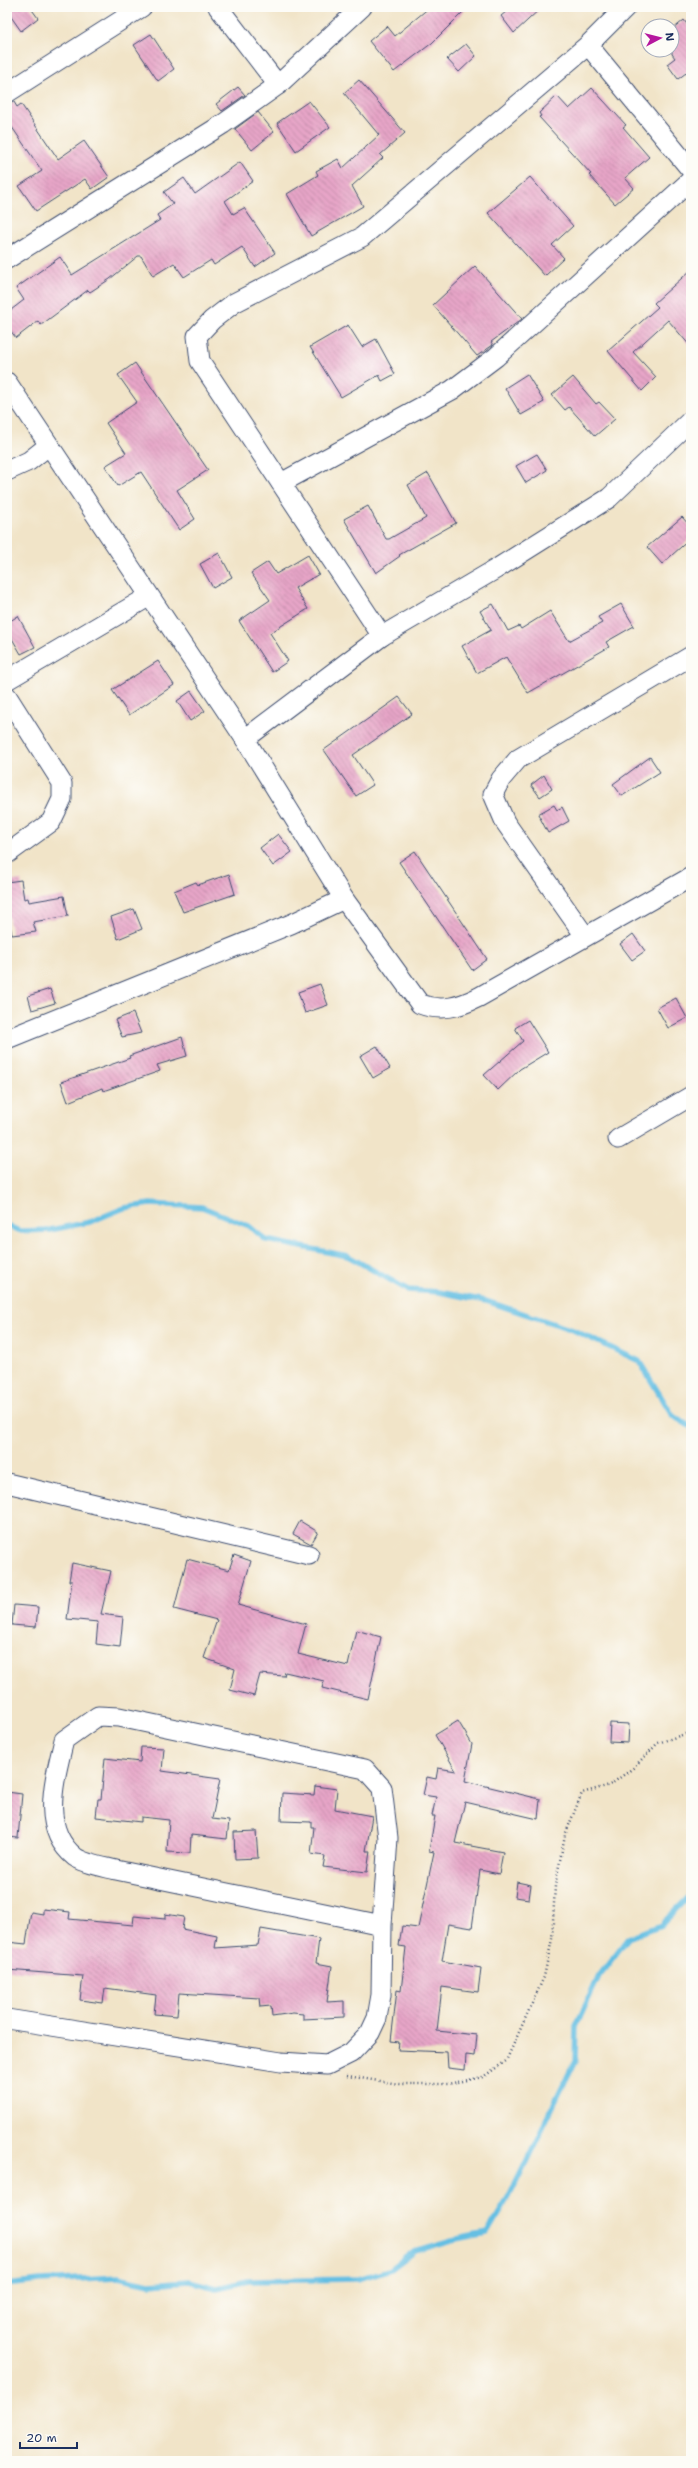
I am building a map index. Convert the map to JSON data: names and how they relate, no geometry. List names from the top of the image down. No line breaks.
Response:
{"scale_bar":"20 m","north":"right"}
